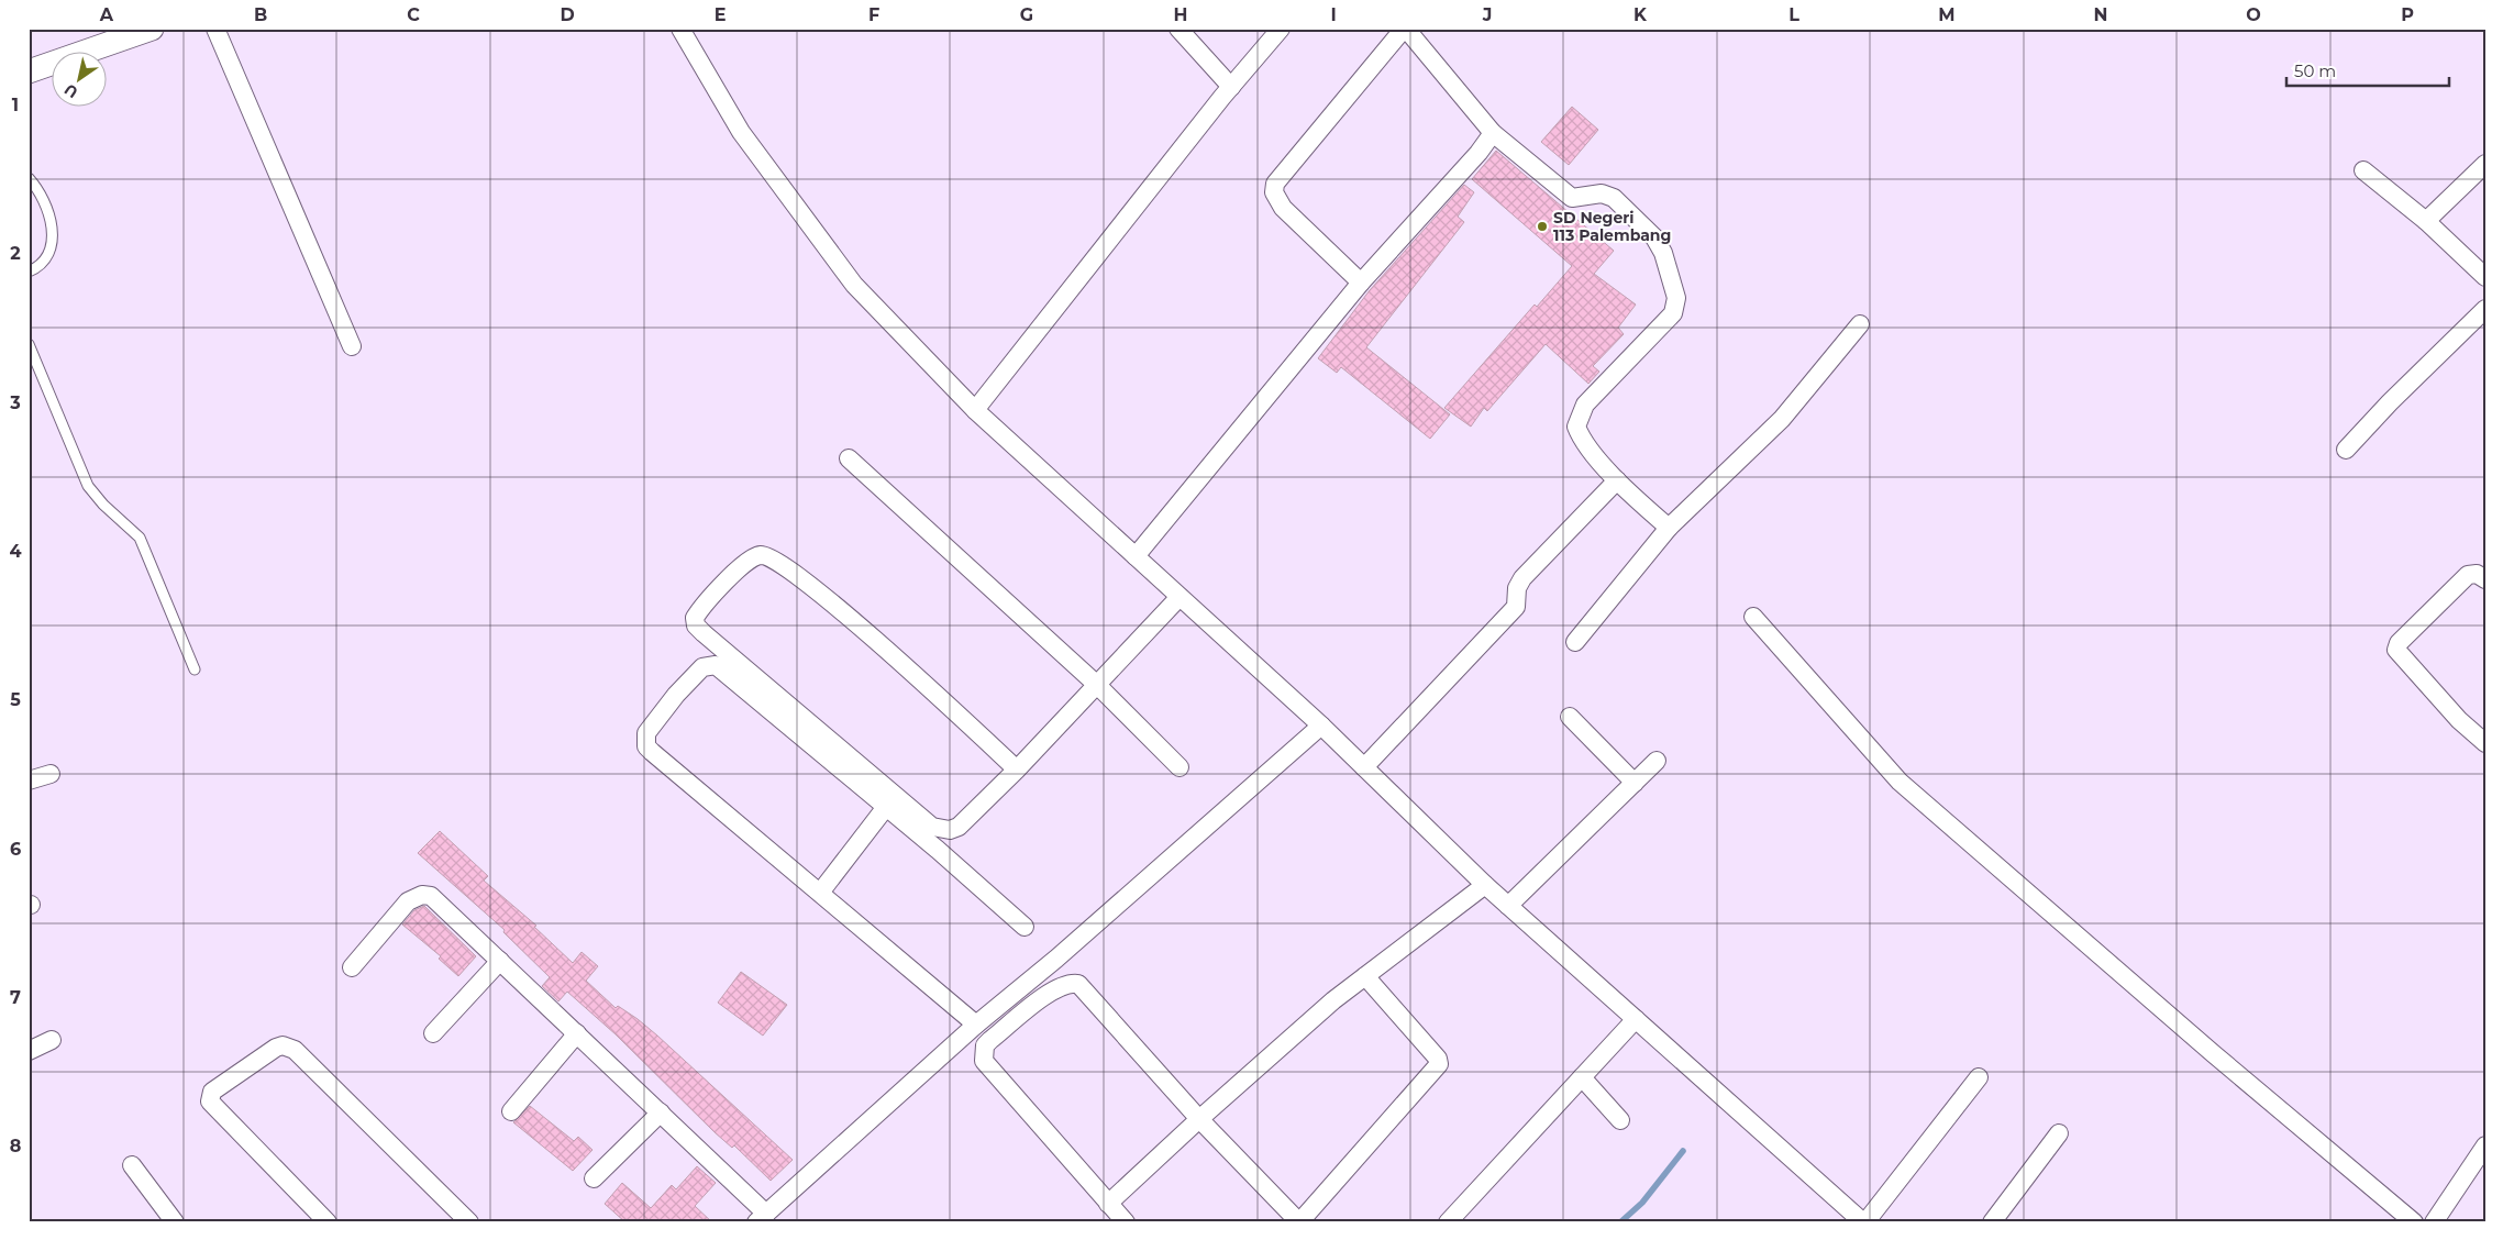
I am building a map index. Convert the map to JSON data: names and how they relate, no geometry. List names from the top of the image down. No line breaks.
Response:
{"places":["SD Negeri 113 Palembang"],"scale_bar":"50 m","north":"bottom left","grid":{"columns":["A","B","C","D","E","F","G","H","I","J","K","L","M","N","O","P"],"rows":["1","2","3","4","5","6","7","8"]}}
